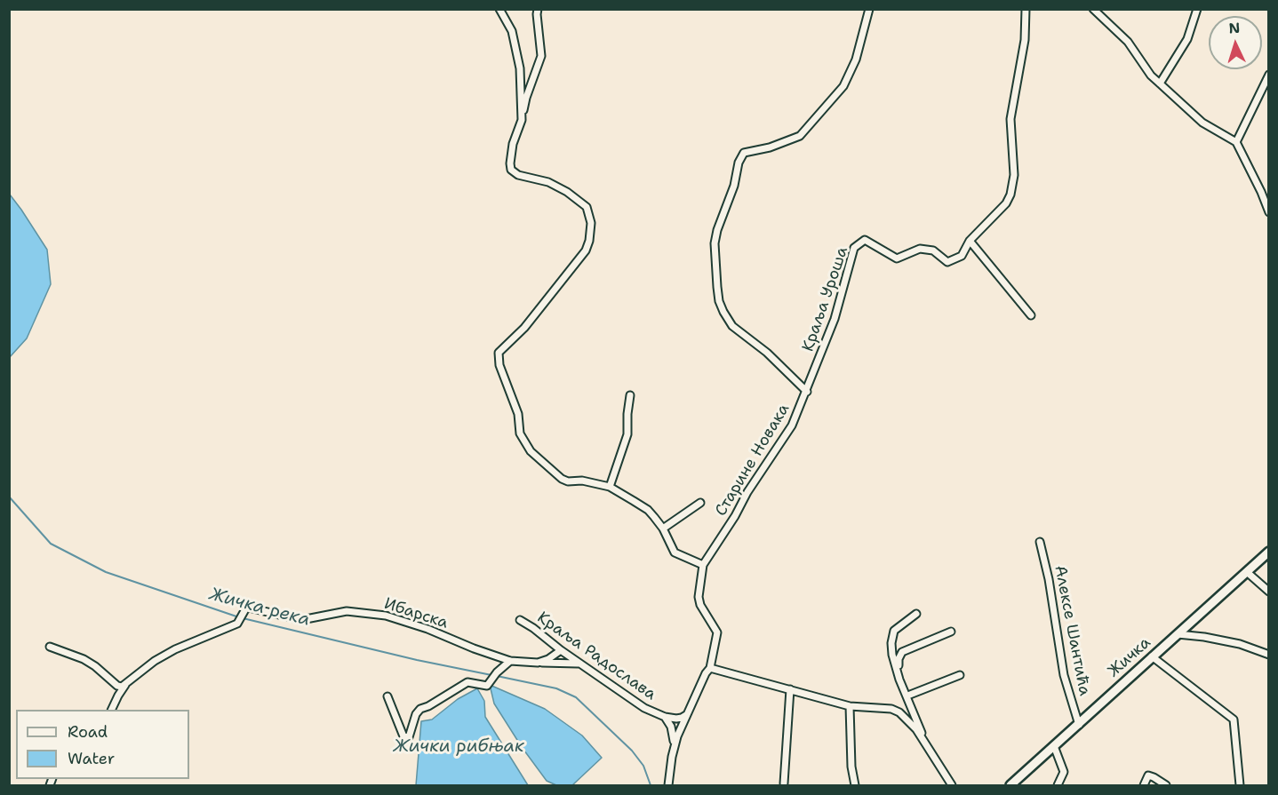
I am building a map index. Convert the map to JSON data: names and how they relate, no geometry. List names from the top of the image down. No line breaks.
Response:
{"streets":{"main road":["Жичка"],"street":["Краља Уроша","Старине Новака","Ибарска","Алексе Шантића","Краља Радослава"]},"crossings":[["Краља Уроша","Старине Новака"],["Старине Новака","Краља Радослава"],["Ибарска","Краља Радослава"],["Алексе Шантића","Жичка"]],"water":["Жичка река","Жички рибњак"],"legend":["Road","Water"],"north":"top"}
